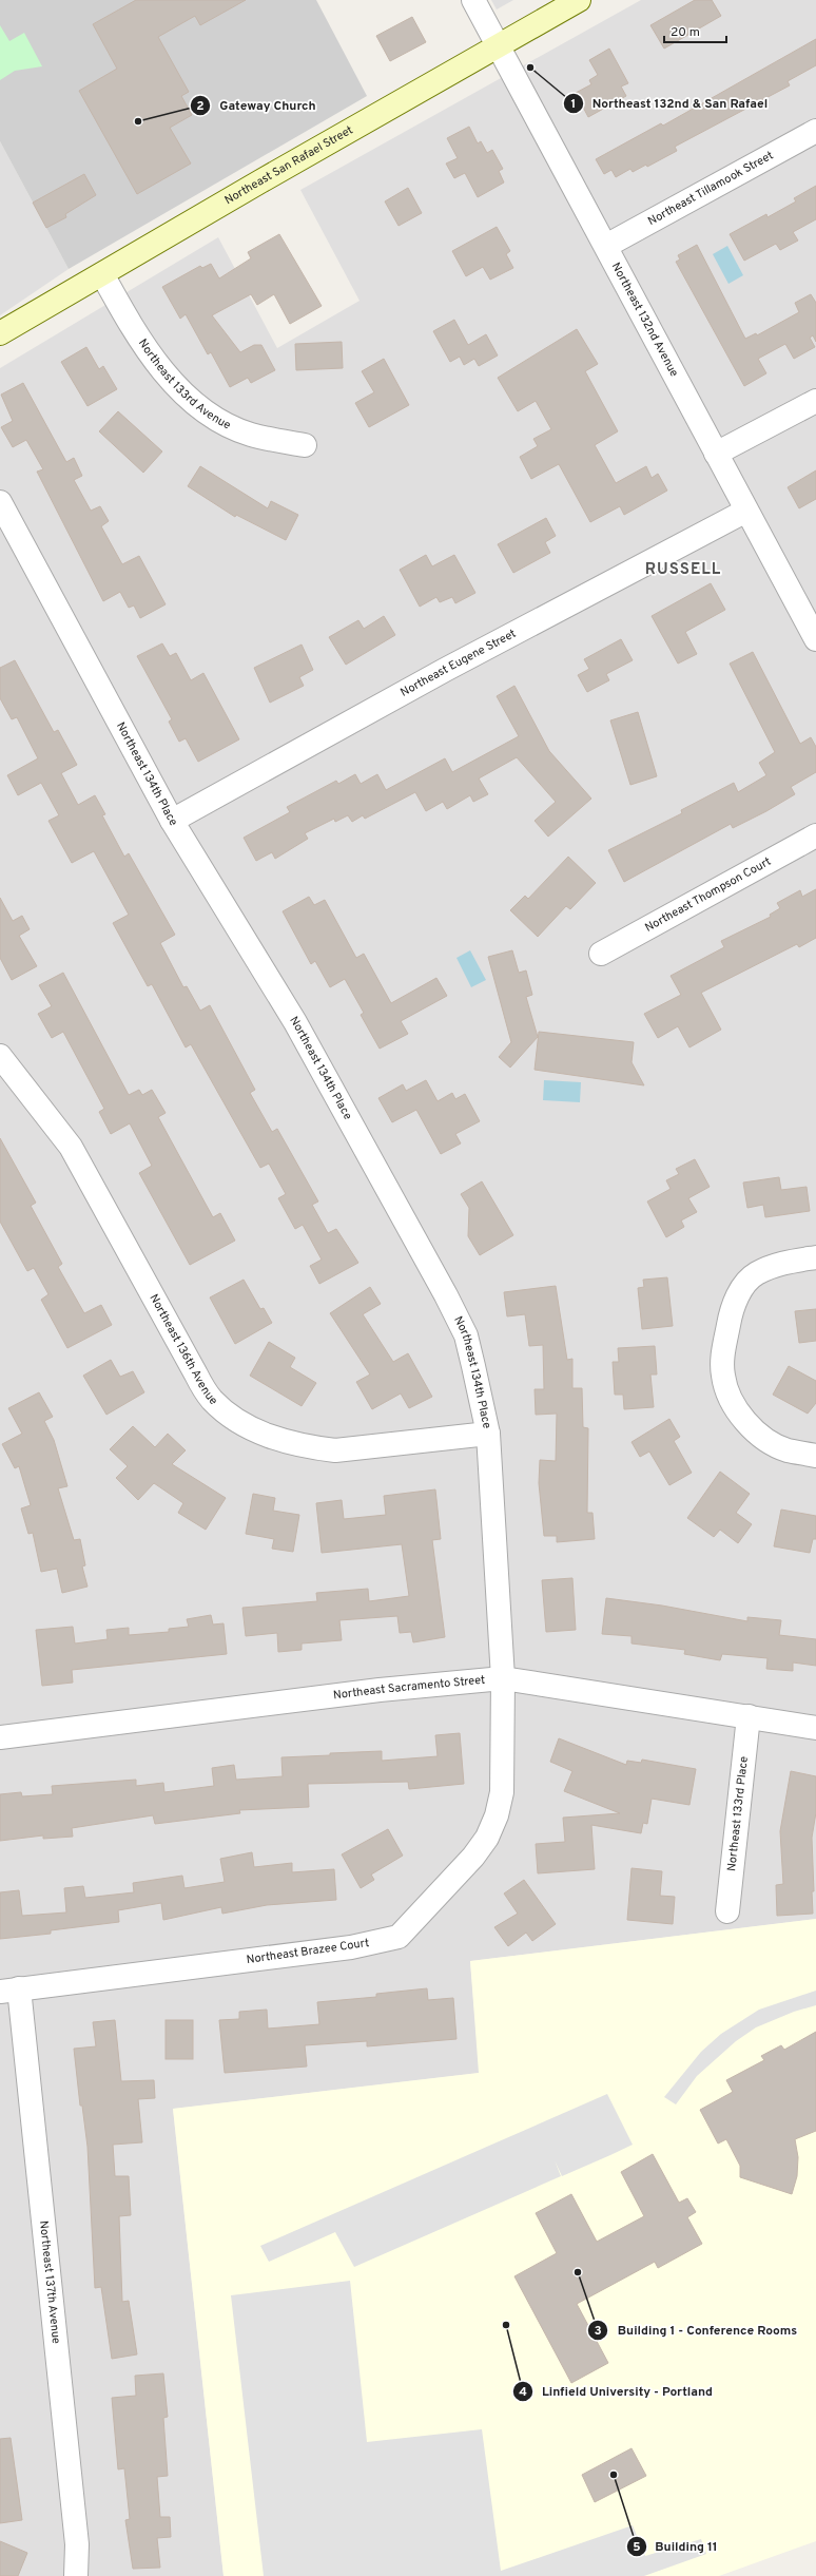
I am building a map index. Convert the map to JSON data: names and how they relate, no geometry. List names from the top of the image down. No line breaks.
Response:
{"streets":{"street":["Northeast San Rafael Street","Northeast Tillamook Street","Northeast 132nd Avenue","Northeast 133rd Avenue","Northeast Eugene Street","Northeast 134th Place","Northeast Thompson Court","Northeast 136th Avenue","Northeast Sacramento Street","Northeast 133rd Place","Northeast Brazee Court","Northeast 137th Avenue"]},"crossings":[["Northeast San Rafael Street","Northeast 132nd Avenue"],["Northeast San Rafael Street","Northeast 133rd Avenue"],["Northeast Tillamook Street","Northeast 132nd Avenue"],["Northeast 132nd Avenue","Northeast Eugene Street"],["Northeast Eugene Street","Northeast 134th Place"],["Northeast 134th Place","Northeast 136th Avenue"],["Northeast 134th Place","Northeast Sacramento Street"],["Northeast 134th Place","Northeast Brazee Court"],["Northeast Sacramento Street","Northeast 133rd Place"],["Northeast Sacramento Street","Northeast Brazee Court"],["Northeast Brazee Court","Northeast 137th Avenue"]],"districts":["RUSSELL"],"places":["Northeast 132nd & San Rafael","Gateway Church","Building 1 - Conference Rooms","Linfield University - Portland","Building 11"],"scale_bar":"20 m"}
